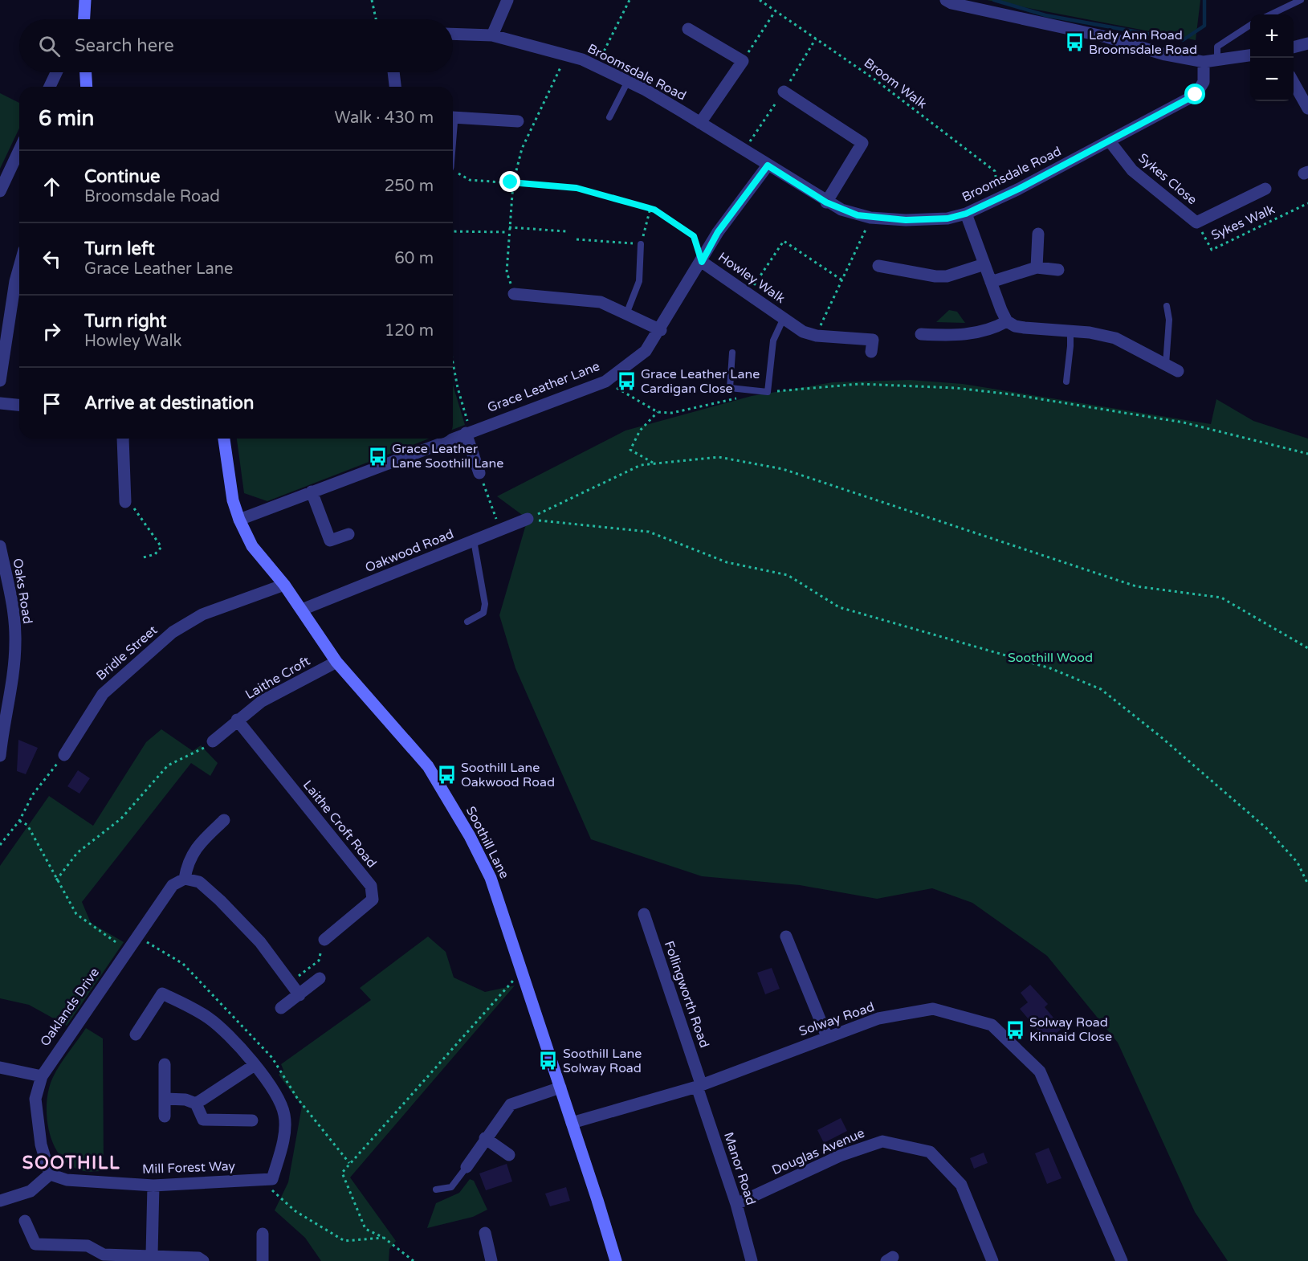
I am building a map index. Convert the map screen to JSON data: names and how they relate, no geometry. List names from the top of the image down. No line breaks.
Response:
{"streets":{"main road":["Soothill Lane"],"street":["Broomsdale Road","Sykes Close","Howley Walk","Grace Leather Lane","Oakwood Road","Oaks Road","Bridle Street","Laithe Croft","Laithe Croft Road","Follingworth Road","Oaklands Drive","Solway Road","Douglas Avenue","Mill Forest Way","Manor Road"],"path":["Broom Walk","Sykes Walk"]},"crossings":[["Broomsdale Road","Broom Walk"],["Broomsdale Road","Sykes Close"],["Broomsdale Road","Grace Leather Lane"],["Sykes Close","Sykes Walk"],["Howley Walk","Grace Leather Lane"],["Grace Leather Lane","Soothill Lane"],["Oakwood Road","Soothill Lane"],["Bridle Street","Soothill Lane"],["Laithe Croft","Laithe Croft Road"],["Laithe Croft","Soothill Lane"],["Soothill Lane","Solway Road"],["Follingworth Road","Solway Road"],["Follingworth Road","Manor Road"],["Oaklands Drive","Mill Forest Way"],["Solway Road","Manor Road"],["Douglas Avenue","Manor Road"]],"districts":["SOOTHILL"],"parks":["Soothill Wood"],"places":{"bus stop":["Lady Ann Road Broomsdale Road","Grace Leather Lane Cardigan Close","Grace Leather Lane Soothill Lane","Soothill Lane Oakwood Road","Solway Road Kinnaid Close","Soothill Lane Solway Road"]},"page":{"map_buttons":["+","−"],"search":"Search here","heading":["6 min","Walk · 430 m"],"list":[["Continue","Broomsdale Road","250 m"],["Turn left","Grace Leather Lane","60 m"],["Turn right","Howley Walk","120 m"],"Arrive at destination"]}}
